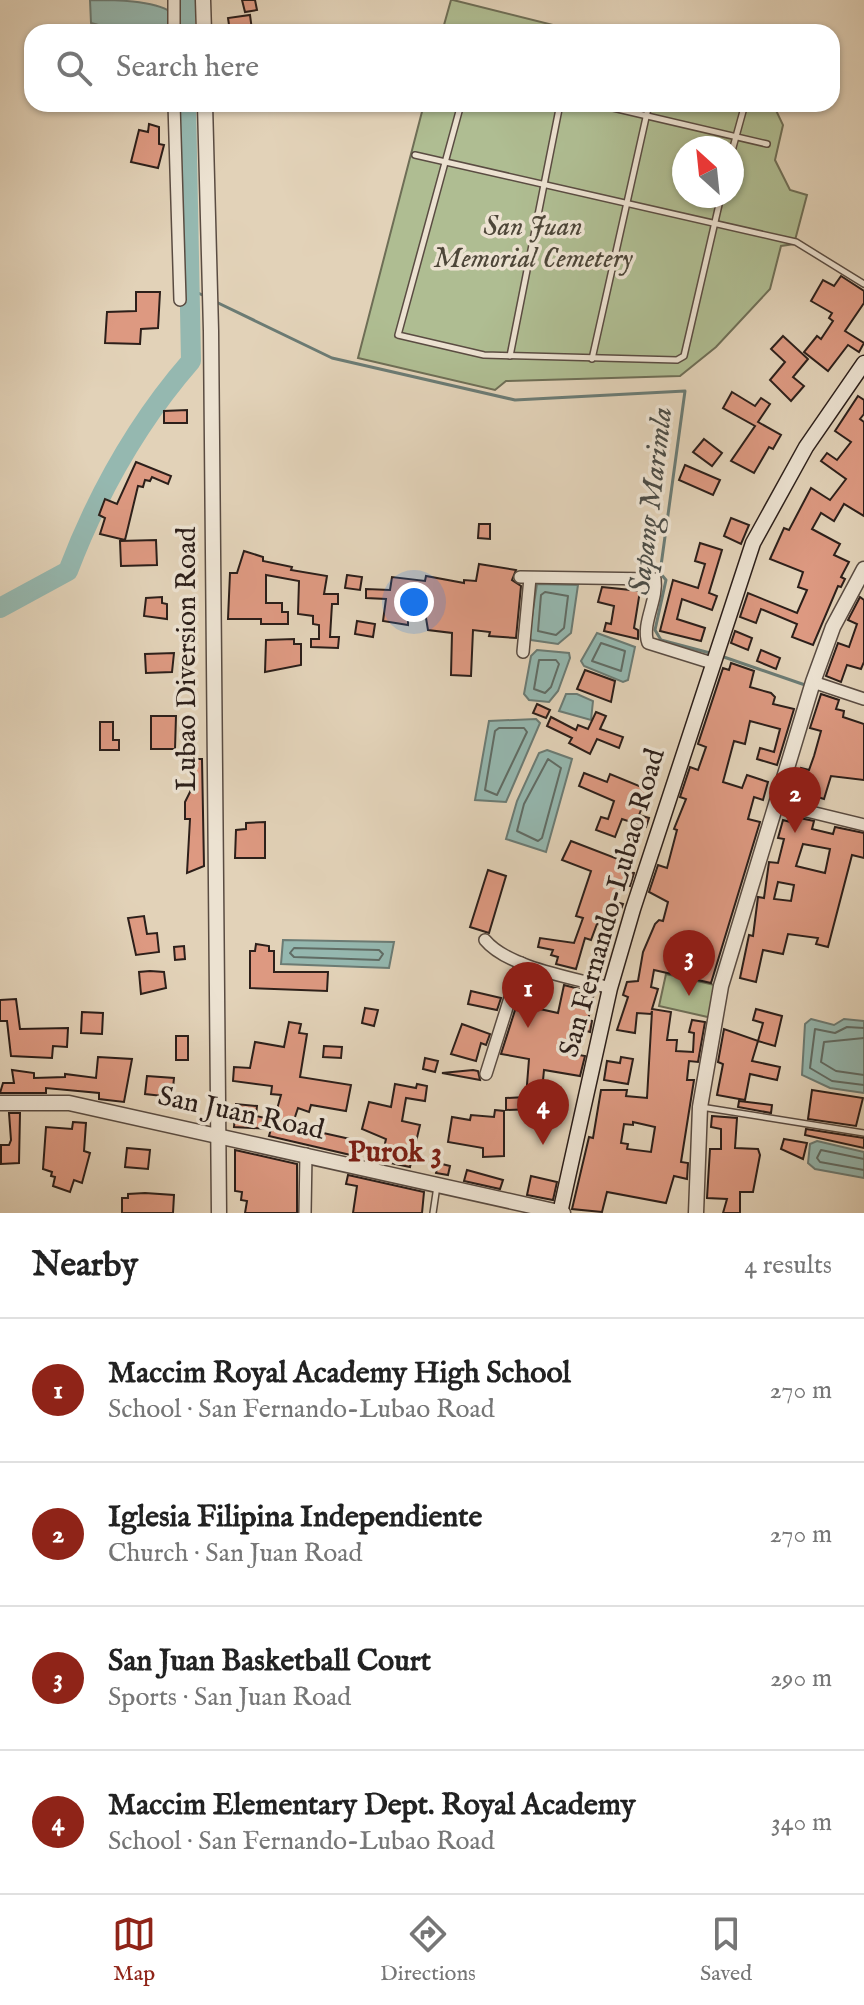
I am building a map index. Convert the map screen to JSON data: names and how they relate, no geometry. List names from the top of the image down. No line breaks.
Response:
{"streets":{"street":["Lubao Diversion Road","San Fernando-Lubao Road","San Juan Road"]},"crossings":[["Lubao Diversion Road","San Juan Road"],["San Fernando-Lubao Road","San Juan Road"]],"districts":["Purok 3"],"water":["Sapang Marimla"],"parks":["San Juan Memorial Cemetery"],"north":"top left","page":{"search":"Search here","pins":["2","3","1","4"],"heading":["Nearby","4 results"],"list":[{"mark":"1","name":"Maccim Royal Academy High School","note":"School · San Fernando-Lubao Road","value":"270 m"},{"mark":"2","name":"Iglesia Filipina Independiente","note":"Church · San Juan Road","value":"270 m"},{"mark":"3","name":"San Juan Basketball Court","note":"Sports · San Juan Road","value":"290 m"},{"mark":"4","name":"Maccim Elementary Dept. Royal Academy","note":"School · San Fernando-Lubao Road","value":"340 m"}],"nav":["Map","Directions","Saved"]}}
